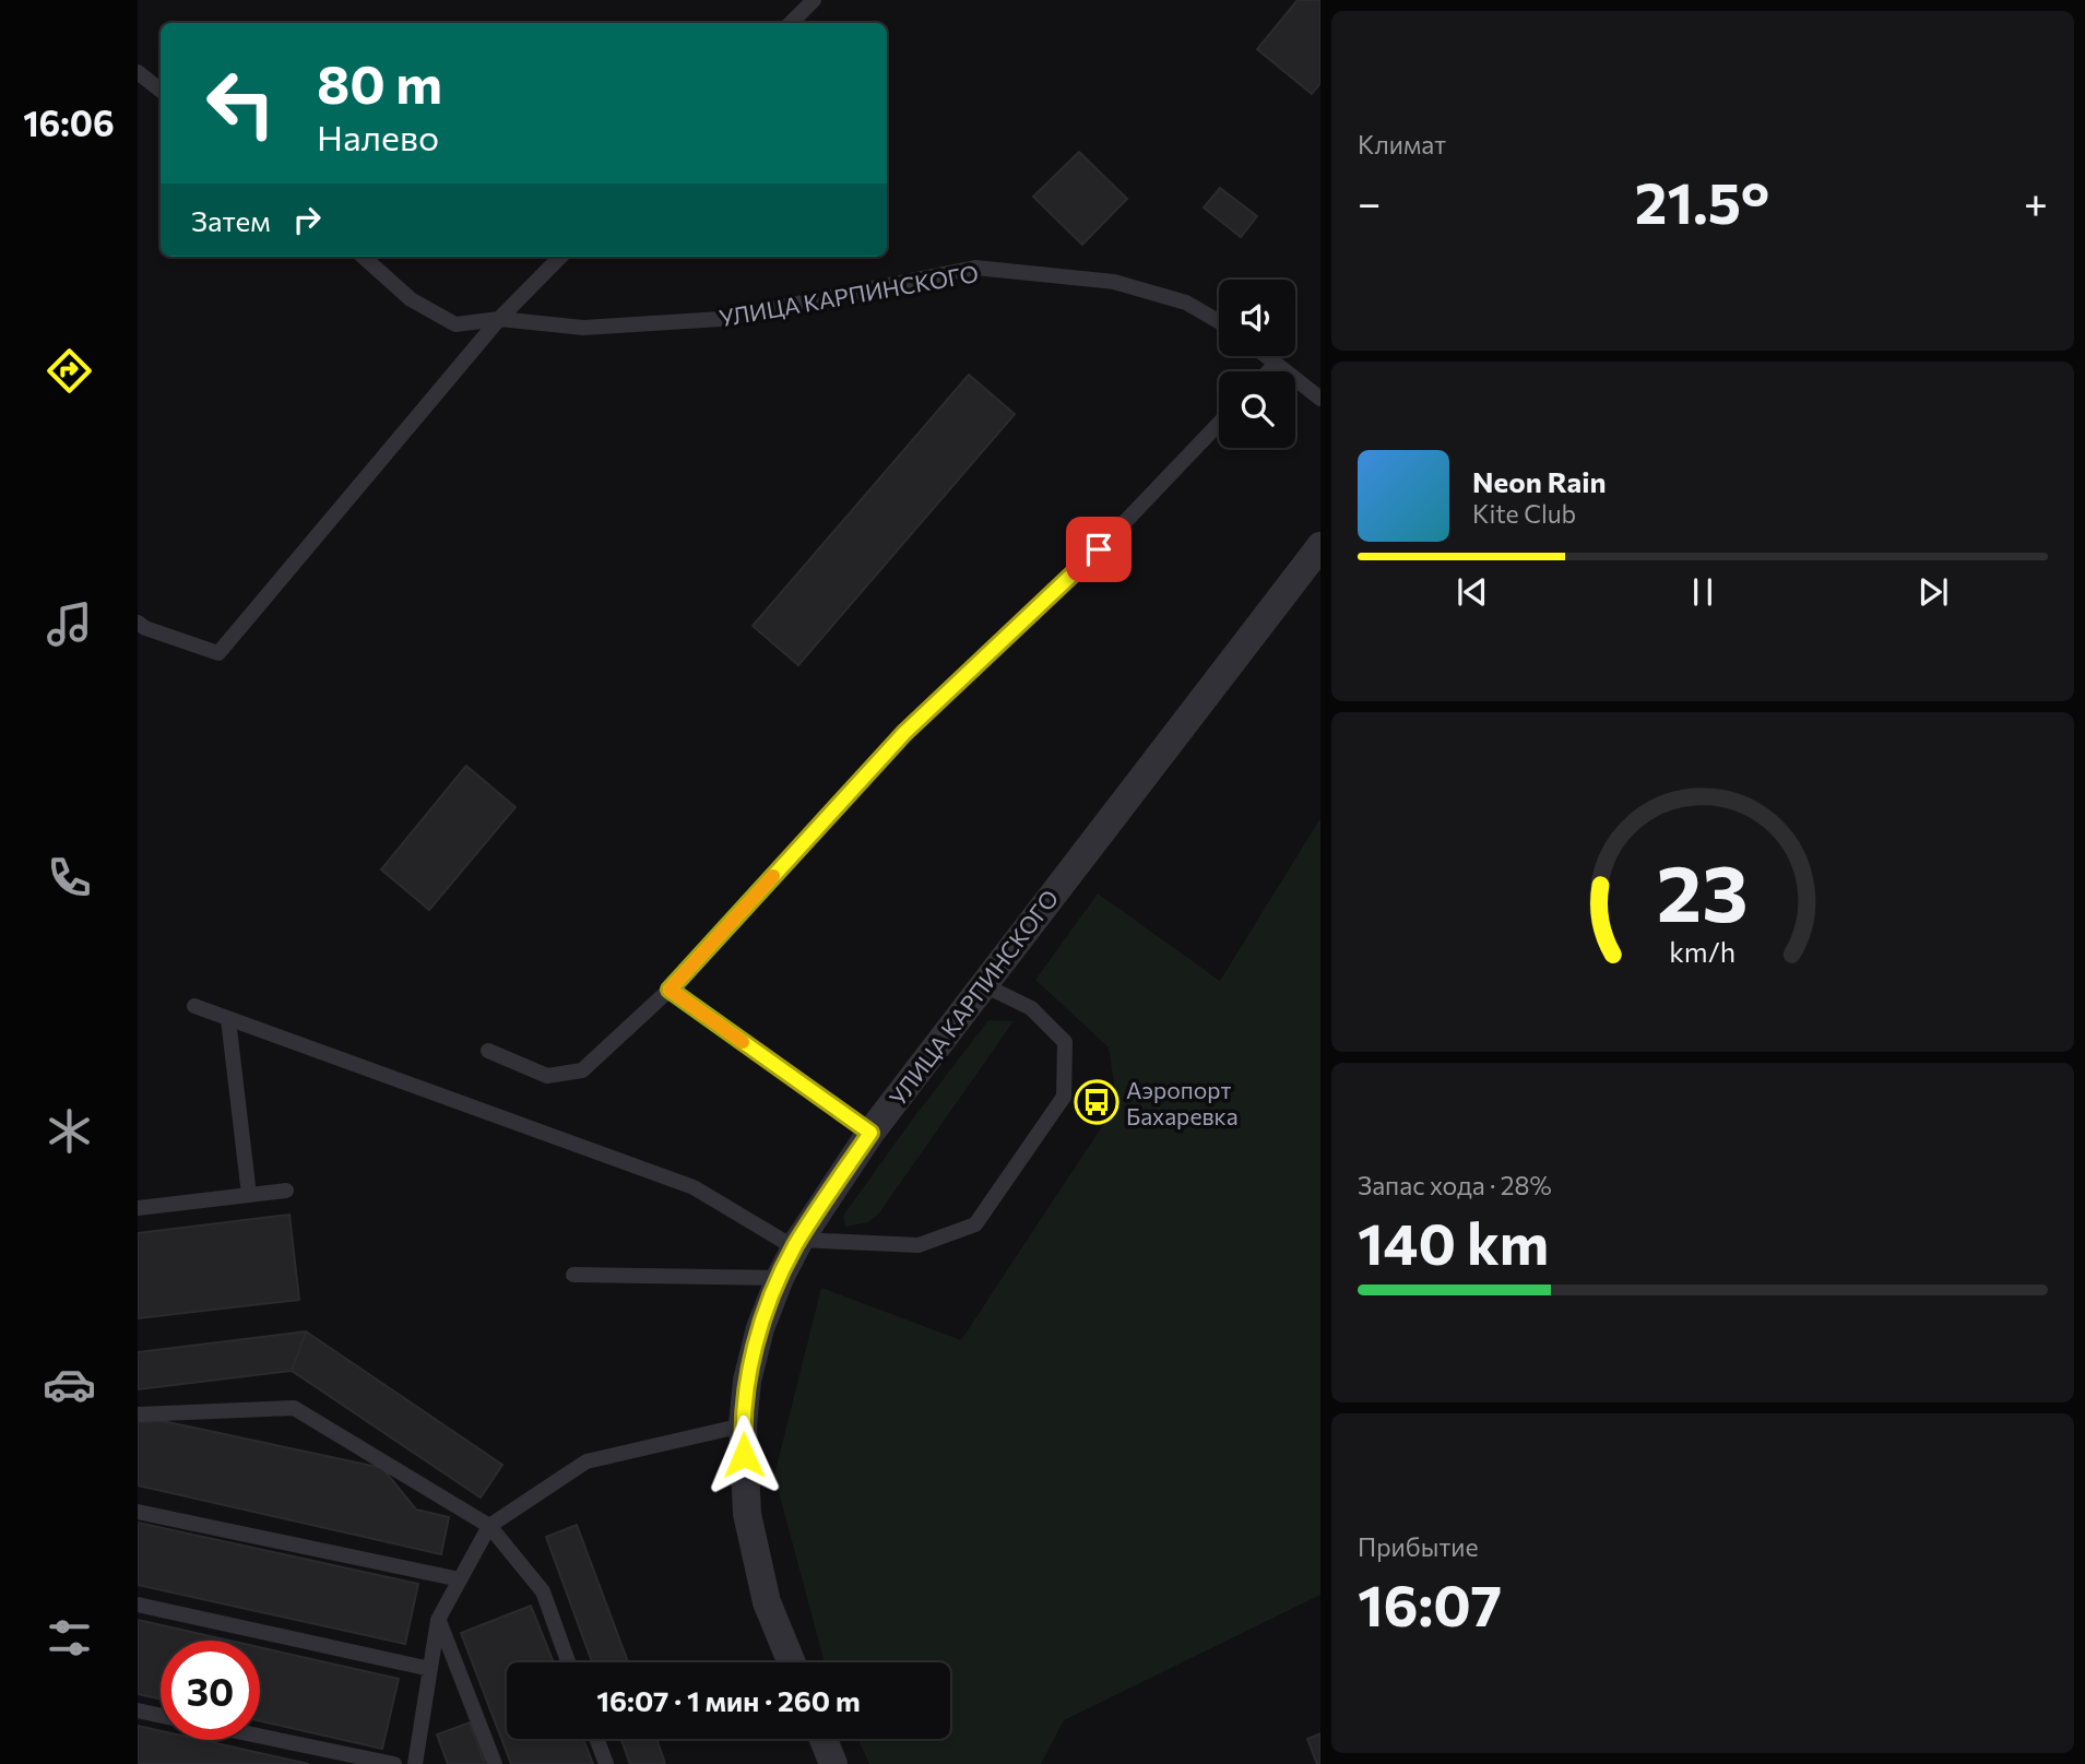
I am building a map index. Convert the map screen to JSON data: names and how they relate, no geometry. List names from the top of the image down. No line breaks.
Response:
{"streets":{"street":["УЛИЦА КАРПИНСКОГО"]},"places":{"bus stop":["Аэропорт Бахаревка"]},"page":{"tabs":"16:06","tile":["Климат",["Запас хода · 28%","140 km"],["Прибытие","16:07"]],"turn":["80 m","Налево"],"heat":["−","21.5°","+"],"then":"Затем","song":["Neon Rain","Kite Club"],"limit":"30","trip":"16:07 · 1 мин · 260 m","gauge":["23","km/h"]}}
